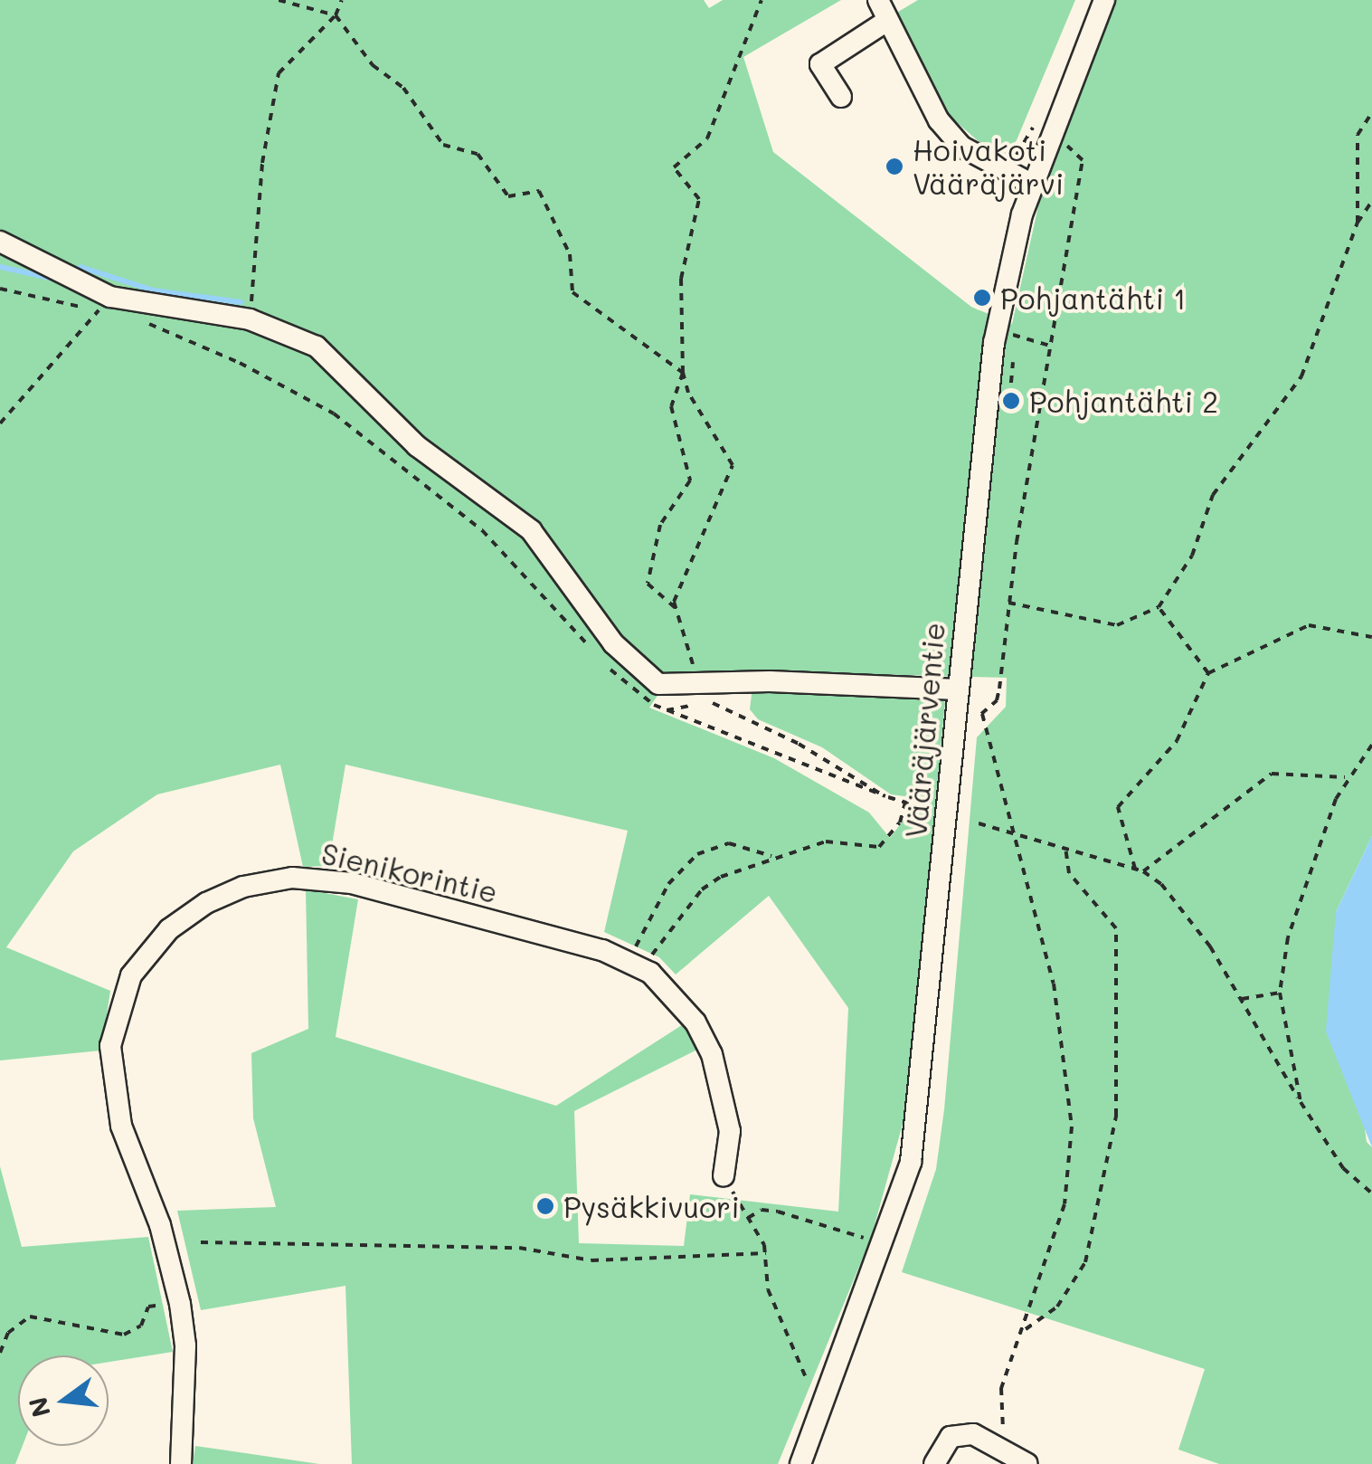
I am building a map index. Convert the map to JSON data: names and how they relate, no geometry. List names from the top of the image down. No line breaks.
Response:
{"streets":{"street":["Vääräjärventie","Sienikorintie"]},"places":["Hoivakoti Vääräjärvi","Pohjantähti 1","Pohjantähti 2","Pysäkkivuori"],"north":"left"}
